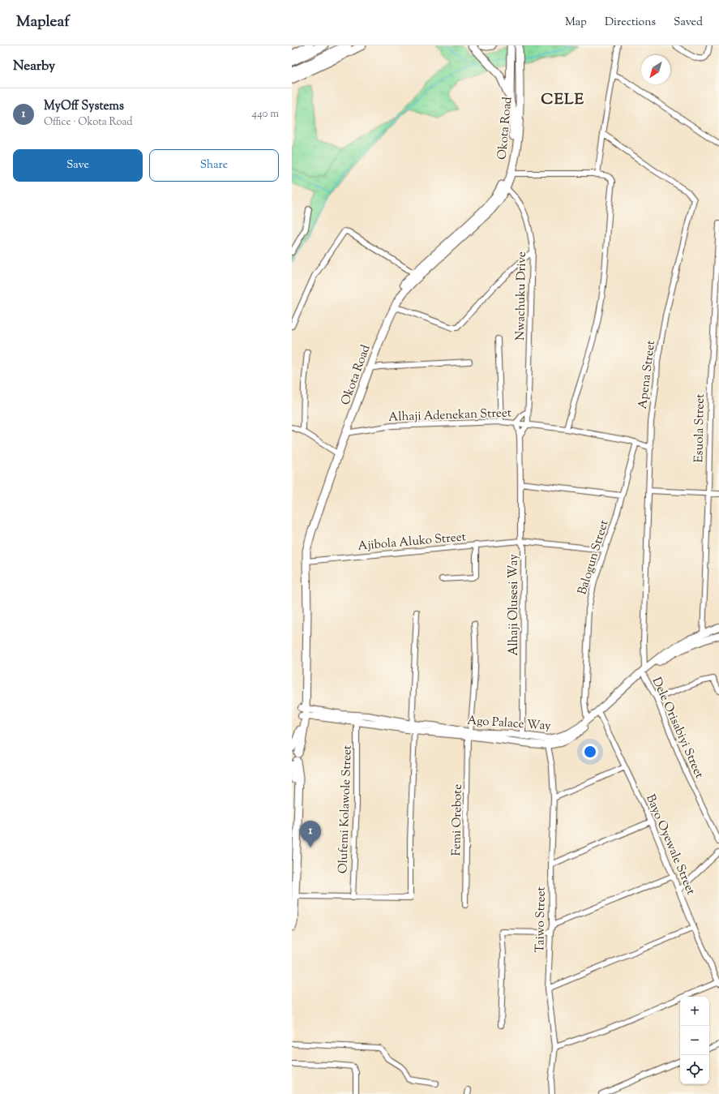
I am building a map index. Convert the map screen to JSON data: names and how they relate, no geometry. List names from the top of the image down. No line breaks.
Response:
{"streets":{"main road":["Okota Road","Ago Palace Way"],"street":["Nwachuku Drive","Apena Street","Alhaji Adenekan Street","Esuola Street","Ajibola Aluko Street","Balogun Street","Alhaji Olusesi Way","Dele Orisabiyi Street","Olufemi Kolawole Street","Femi Orebote","Bayo Oyewale Street","Taiwo Street"]},"crossings":[["Okota Road","Nwachuku Drive"],["Okota Road","Alhaji Adenekan Street"],["Okota Road","Ajibola Aluko Street"],["Okota Road","Ago Palace Way"],["Nwachuku Drive","Alhaji Adenekan Street"],["Apena Street","Alhaji Adenekan Street"],["Apena Street","Ago Palace Way"],["Apena Street","Dele Orisabiyi Street"],["Alhaji Adenekan Street","Balogun Street"],["Alhaji Adenekan Street","Alhaji Olusesi Way"],["Esuola Street","Ago Palace Way"],["Ajibola Aluko Street","Balogun Street"],["Ajibola Aluko Street","Alhaji Olusesi Way"],["Balogun Street","Ago Palace Way"],["Alhaji Olusesi Way","Ago Palace Way"],["Ago Palace Way","Dele Orisabiyi Street"],["Ago Palace Way","Olufemi Kolawole Street"],["Ago Palace Way","Femi Orebote"],["Ago Palace Way","Bayo Oyewale Street"],["Ago Palace Way","Taiwo Street"]],"districts":["CELE"],"north":"bottom left","page":{"header":"Mapleaf","nav":["Map","Directions","Saved"],"heading":"Nearby","list":[{"mark":"1","name":"MyOff Systems","note":"Office · Okota Road","value":"440 m"}],"buttons":["Save","Share"],"pins":"1","map_buttons":["+","−"]}}
